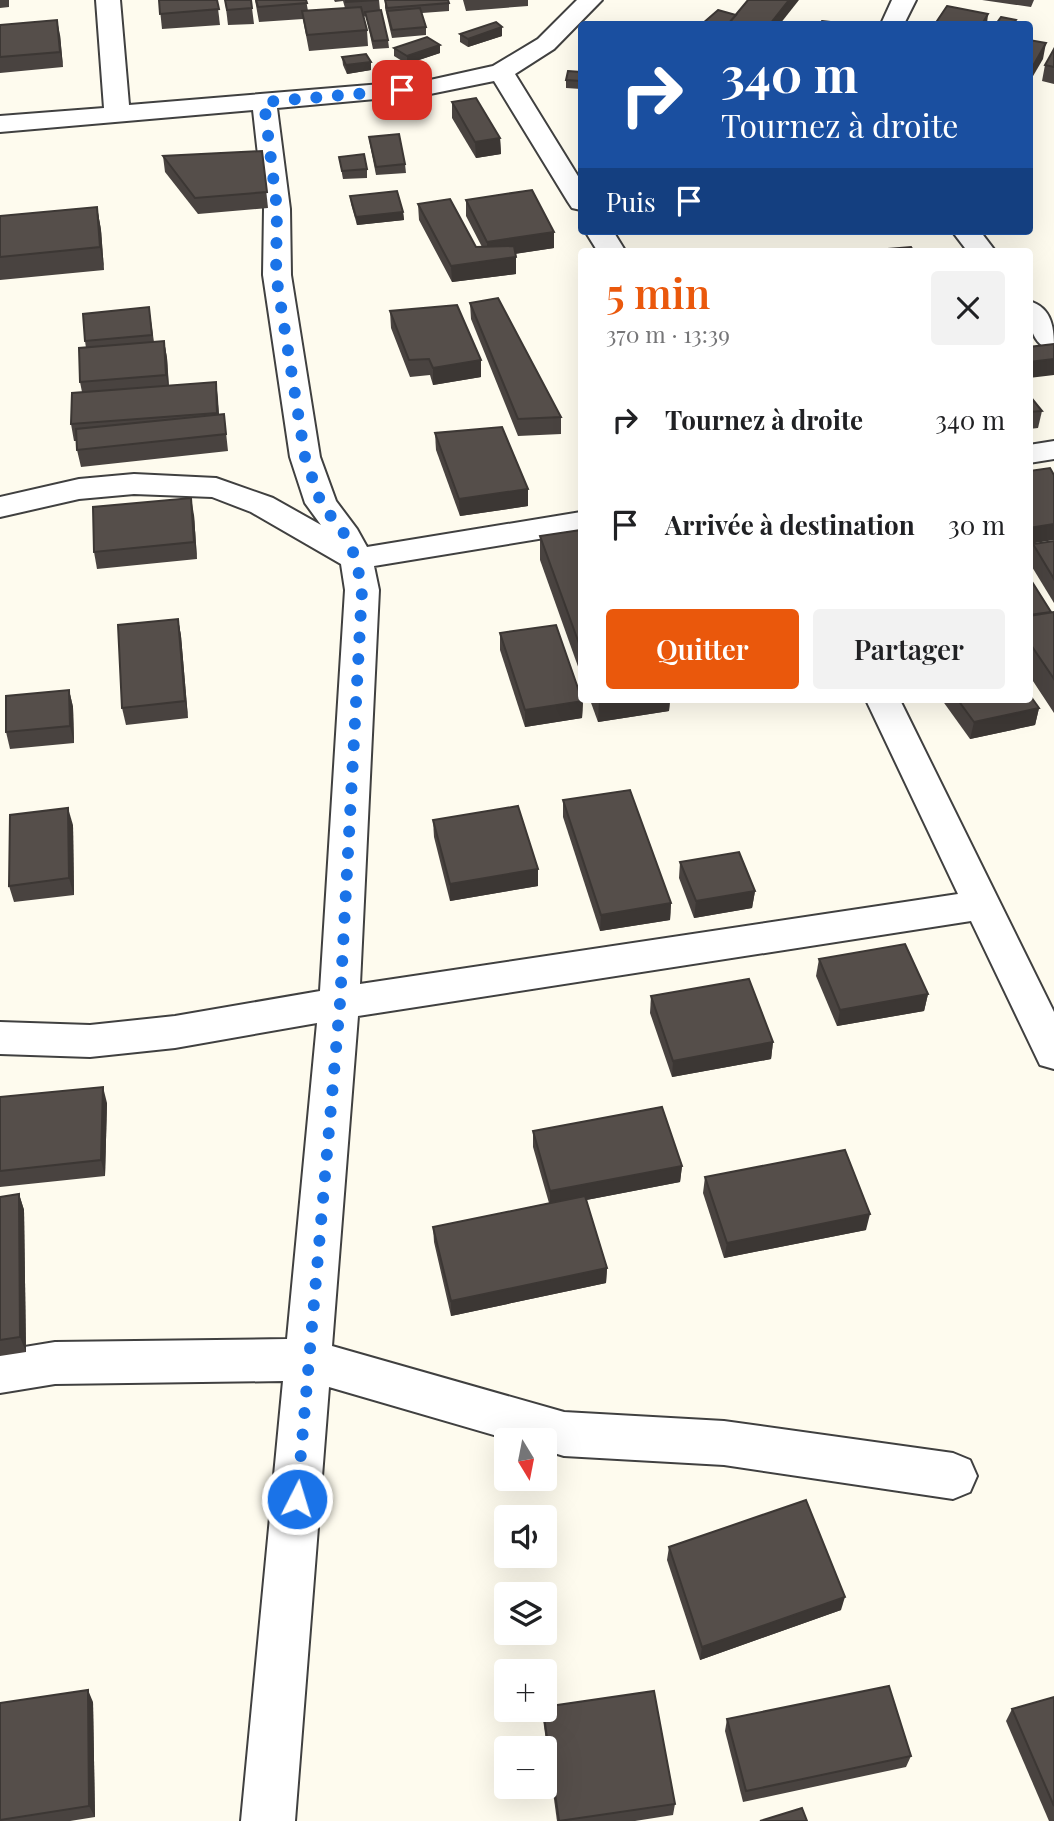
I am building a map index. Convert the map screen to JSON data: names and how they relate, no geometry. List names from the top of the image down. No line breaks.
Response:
{"north":"bottom","page":{"turn":["340 m","Tournez à droite"],"then":"Puis","heading":["5 min","370 m · 13:39"],"list":[{"name":"Tournez à droite","value":"340 m"},{"name":"Arrivée à destination","value":"30 m"}],"buttons":["Quitter","Partager"],"map_buttons":["+","−"]}}
